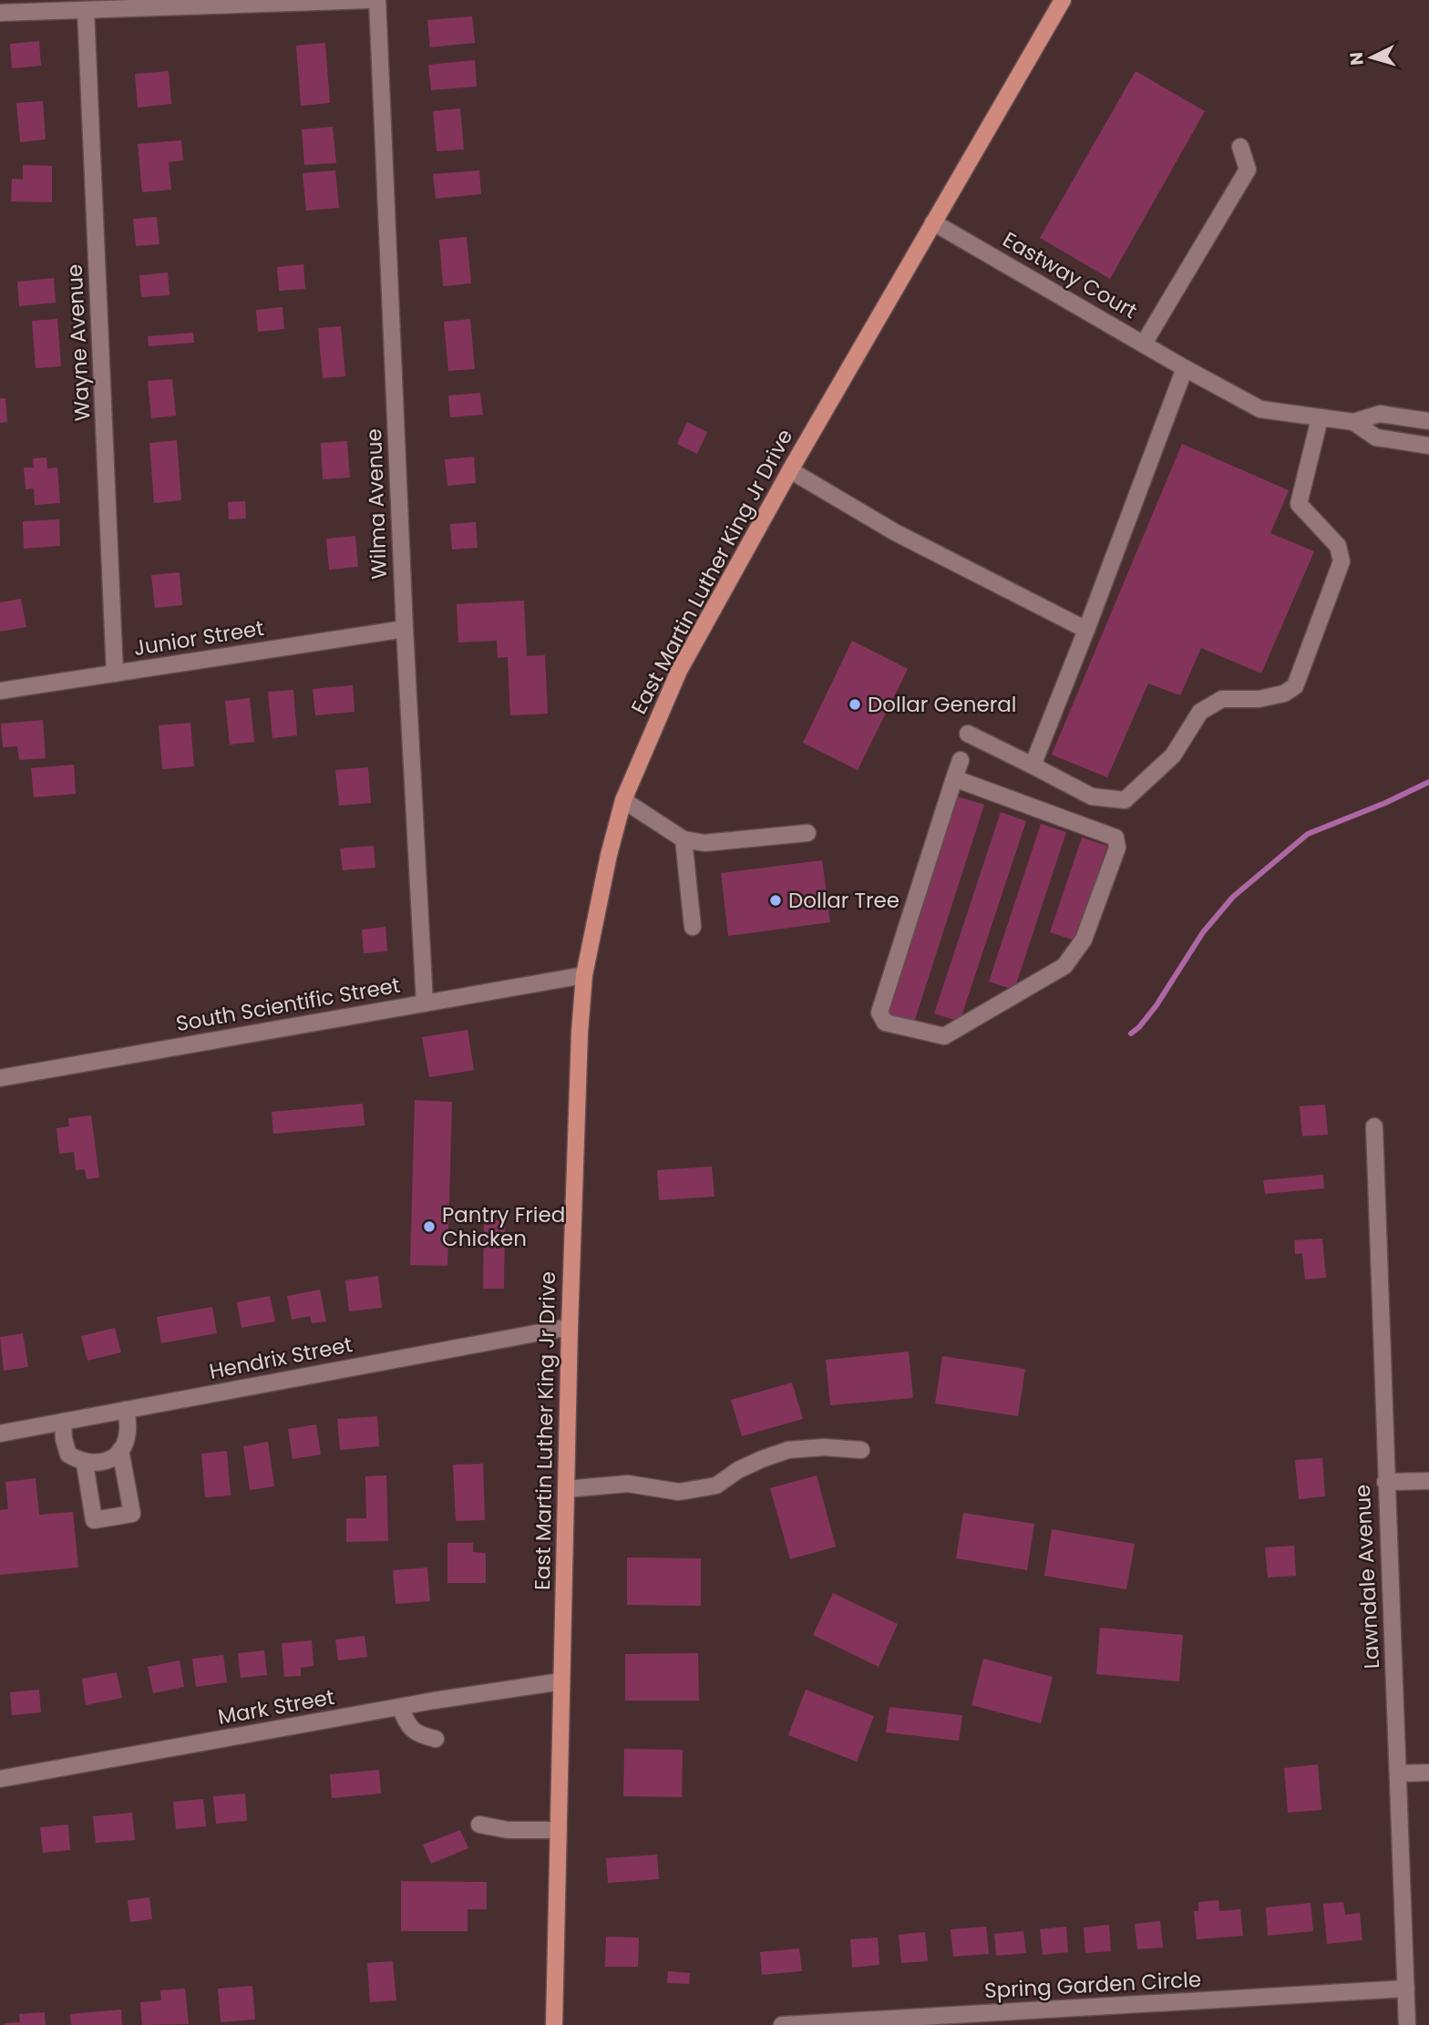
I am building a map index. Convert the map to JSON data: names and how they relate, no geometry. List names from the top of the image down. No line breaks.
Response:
{"streets":{"main road":["East Martin Luther King Jr Drive"],"street":["Eastway Court","Wayne Avenue","Wilma Avenue","Junior Street","South Scientific Street","Hendrix Street","Lawndale Avenue","Mark Street","Spring Garden Circle"]},"crossings":[["Eastway Court","East Martin Luther King Jr Drive"],["Wayne Avenue","Junior Street"],["Wilma Avenue","Junior Street"],["Wilma Avenue","South Scientific Street"],["East Martin Luther King Jr Drive","South Scientific Street"],["East Martin Luther King Jr Drive","Hendrix Street"],["East Martin Luther King Jr Drive","Mark Street"],["Lawndale Avenue","Spring Garden Circle"]],"places":["Dollar General","Dollar Tree","Pantry Fried Chicken"],"north":"left"}
